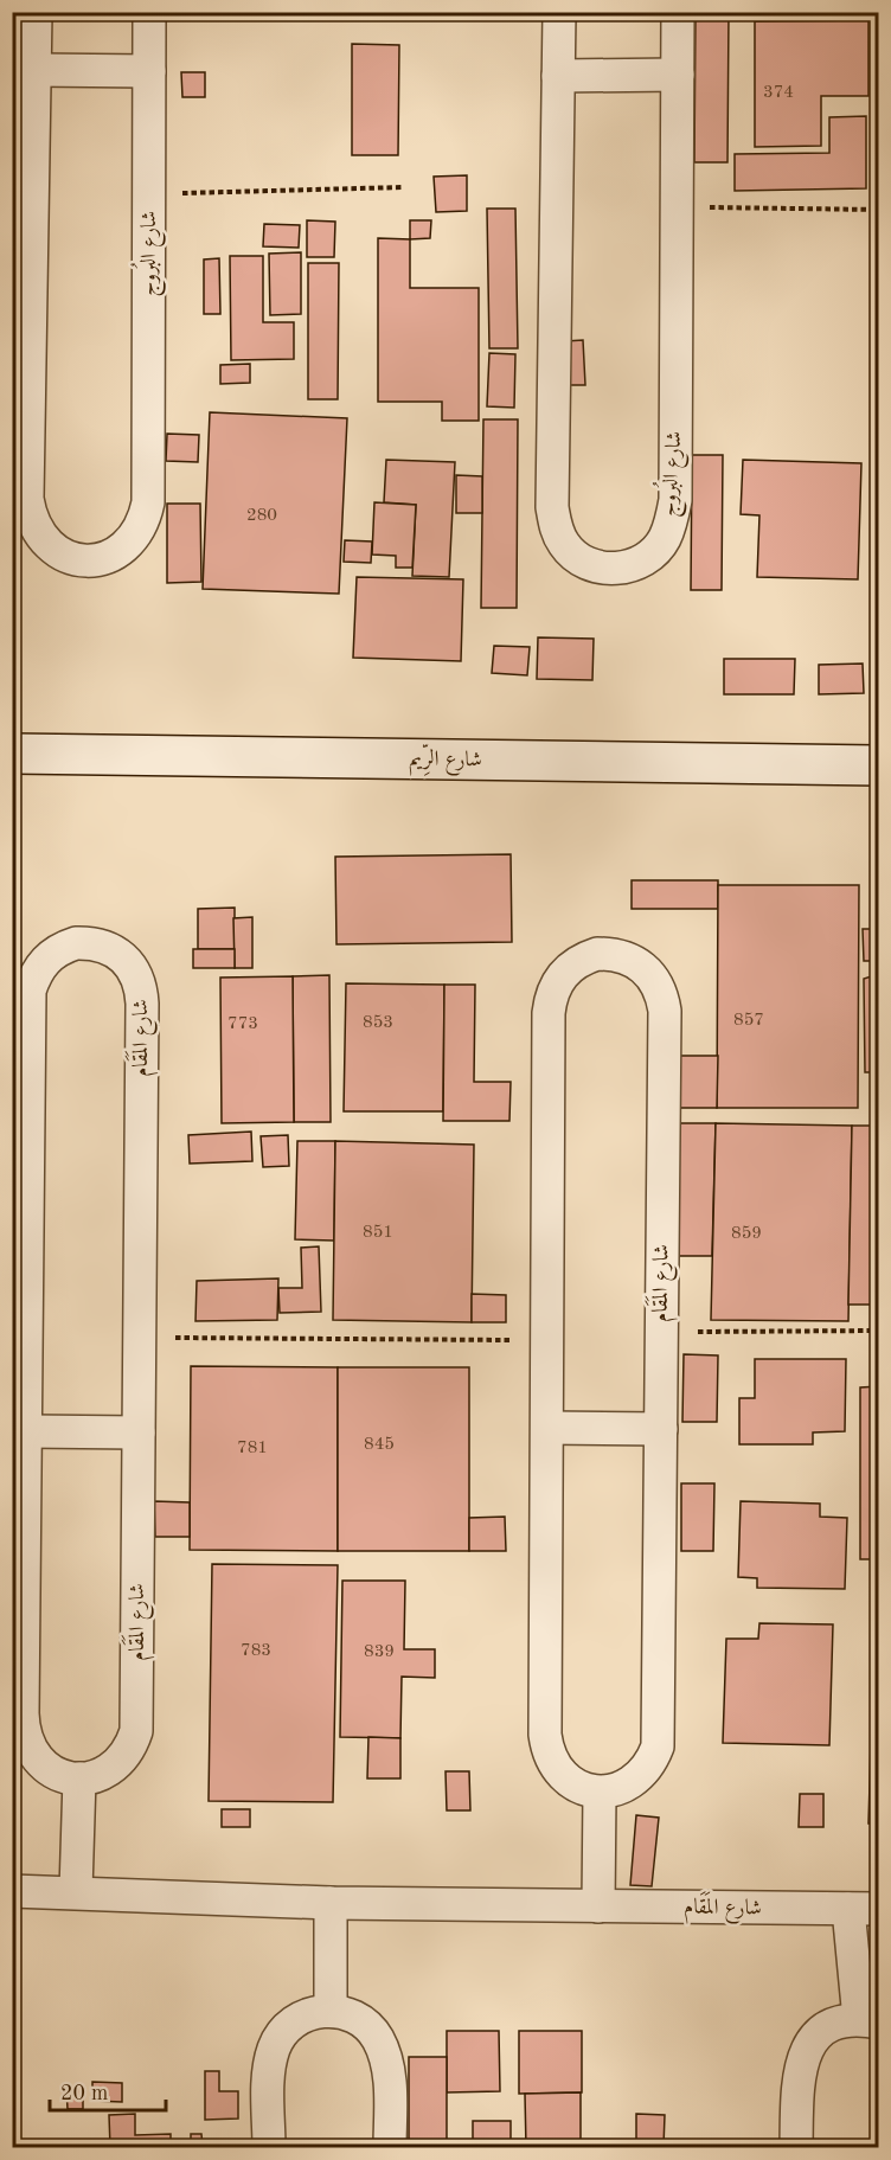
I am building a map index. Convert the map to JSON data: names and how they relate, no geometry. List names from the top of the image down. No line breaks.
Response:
{"streets":{"street":["شارع البُروج","شارع الرِّيم","شارع المَقَام"]},"house_numbers":["374","280","857","853","773","851","859","845","781","783","839"],"scale_bar":"20 m"}
